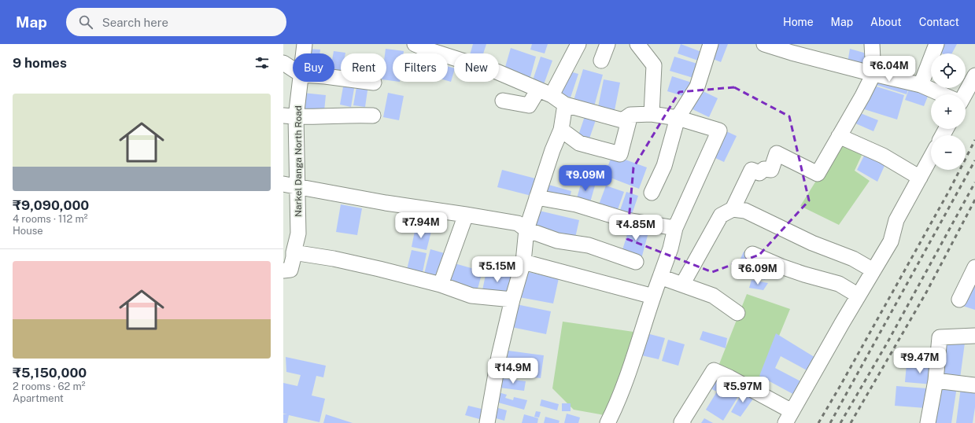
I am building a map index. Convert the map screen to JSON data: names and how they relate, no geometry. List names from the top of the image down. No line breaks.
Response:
{"streets":{"street":["Narkel Danga North Road"]},"page":{"header":"Map","search":"Search here","nav":["Home","Map","About","Contact"],"heading":"9 homes","map_buttons":["+","−"],"chip":["Buy","Rent","Filters","New"],"price":["₹6.04M","₹9.09M","₹7.94M","₹4.85M","₹5.15M","₹6.09M","₹9.47M","₹14.9M","₹5.97M"],"list":[{"name":"₹9,090,000","note":"4 rooms · 112 m² · House"},{"name":"₹5,150,000","note":"2 rooms · 62 m² · Apartment"}]}}
